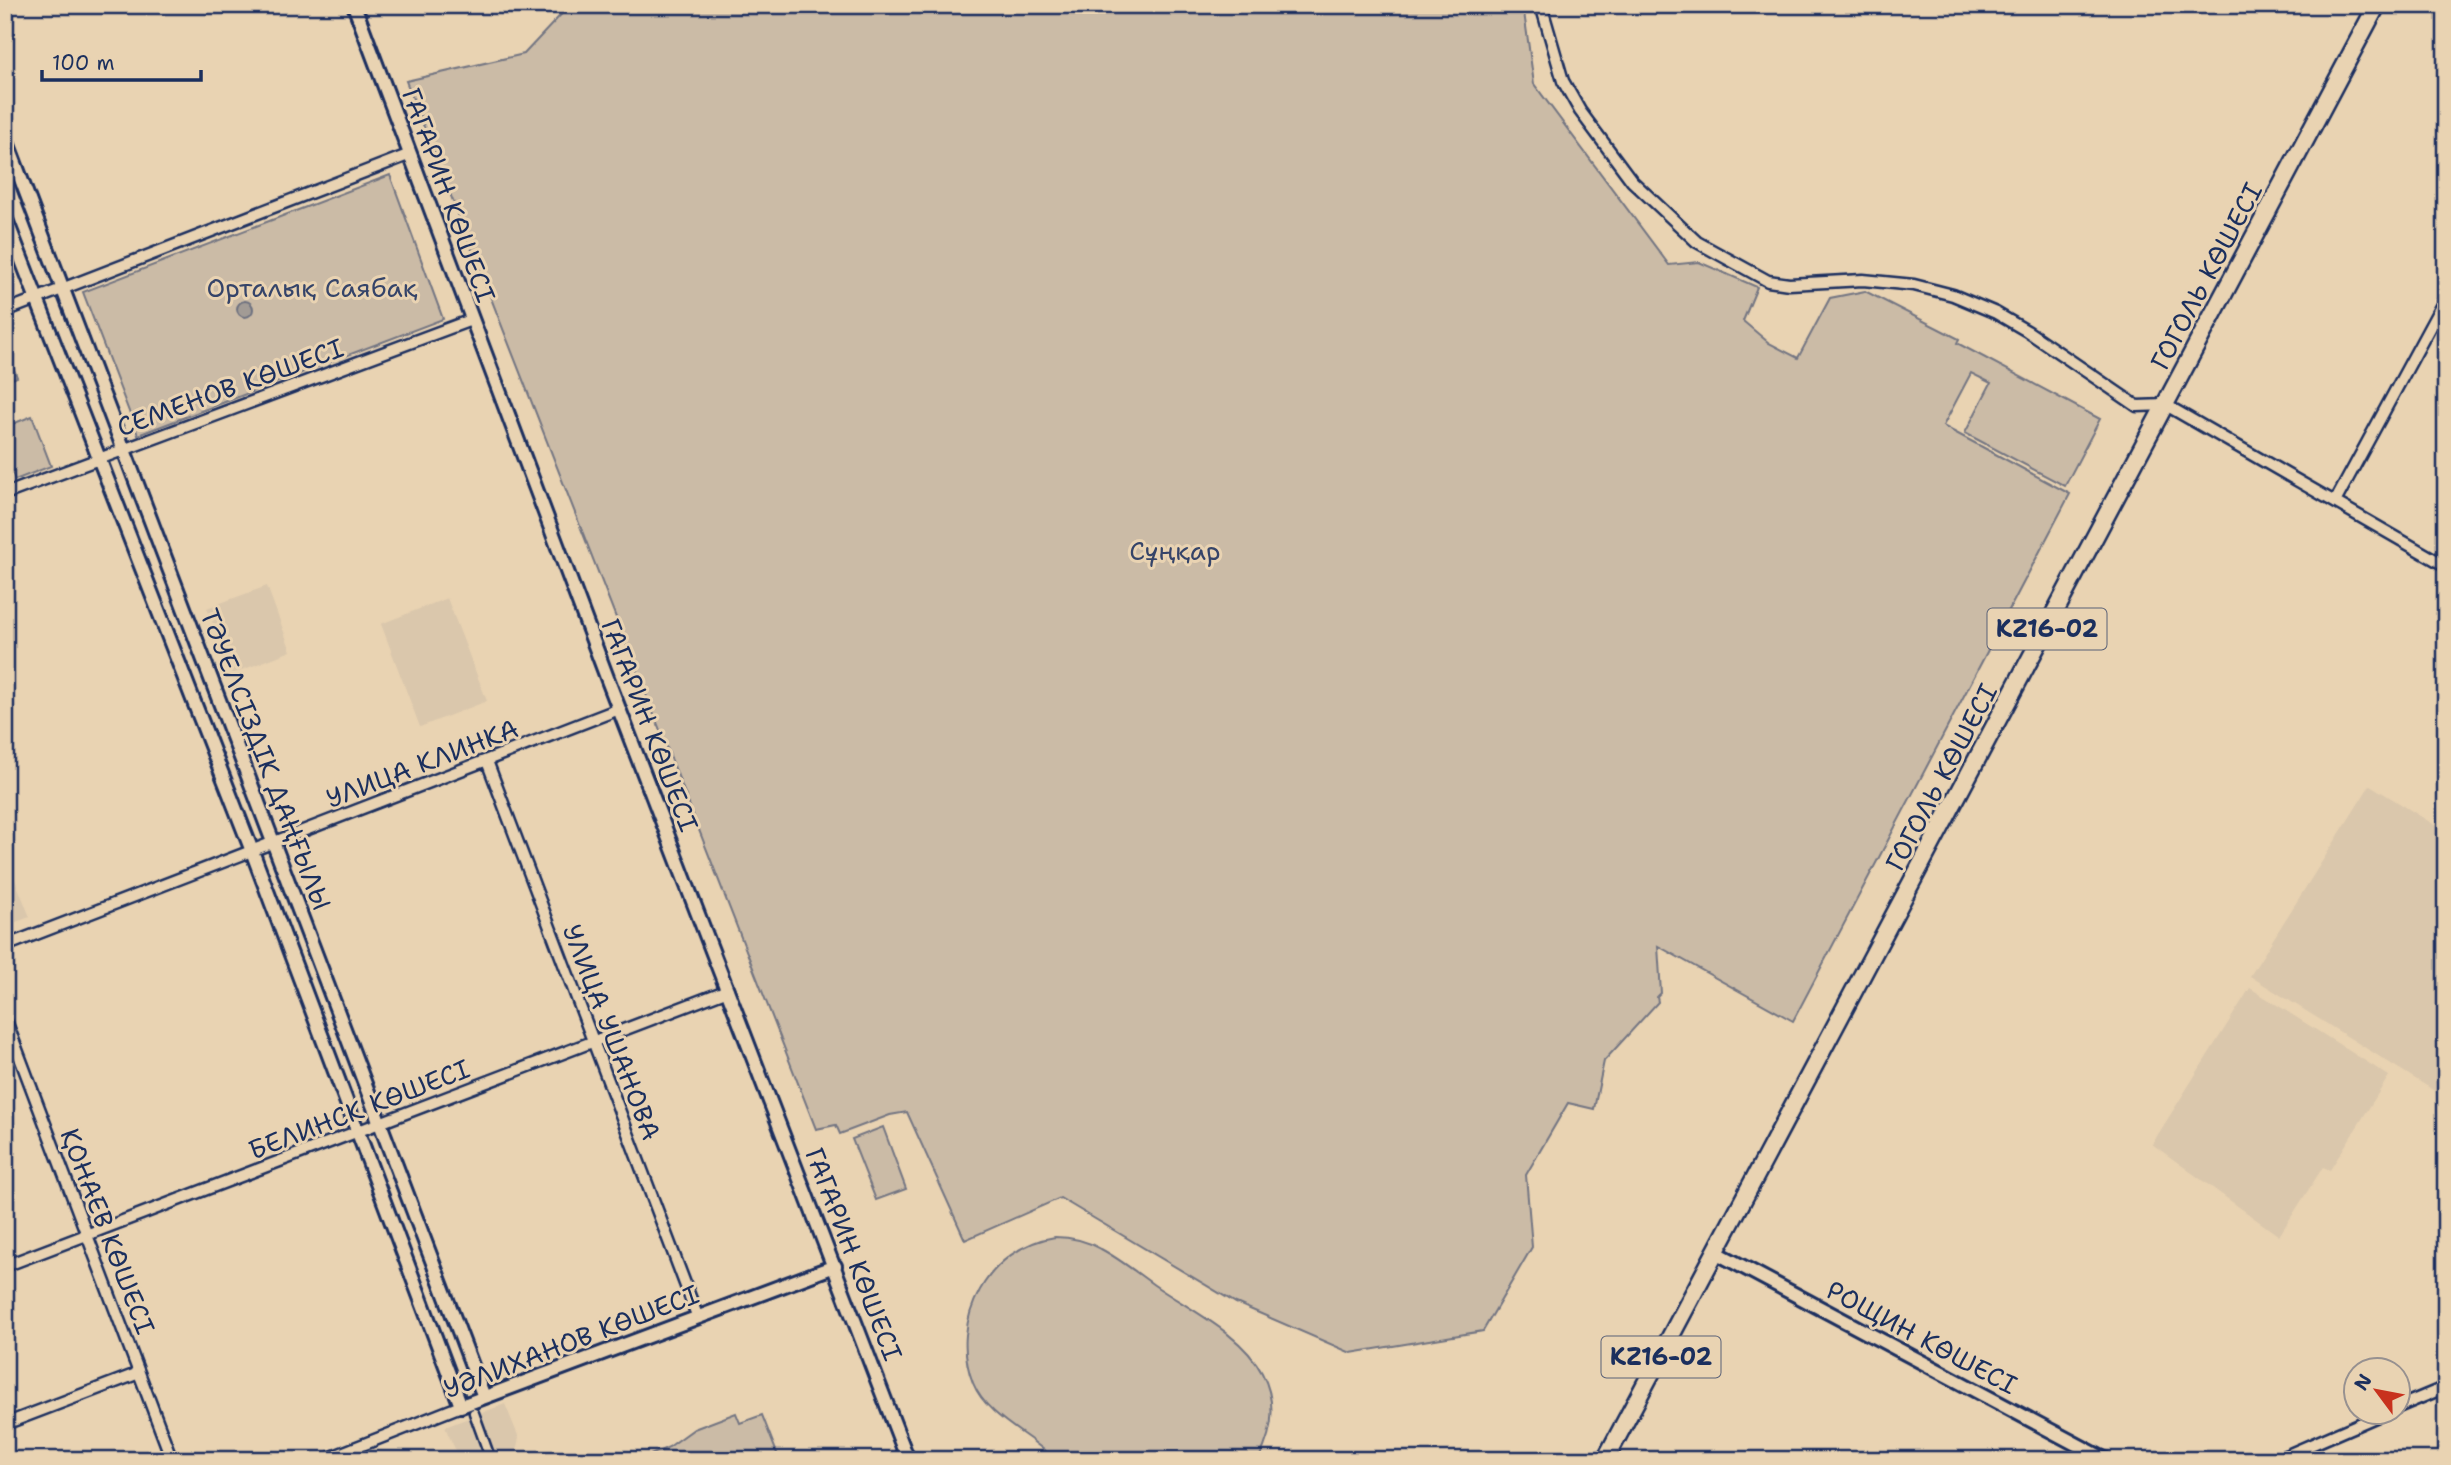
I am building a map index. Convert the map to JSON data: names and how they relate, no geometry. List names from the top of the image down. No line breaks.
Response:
{"streets":{"main road":["ГОГОЛЬ КӨШЕСІ","KZ16-02"],"street":["ГАГАРИН КӨШЕСІ","СЕМЕНОВ КӨШЕСІ","ТӘУЕЛСІЗДІК ДАҢҒЫЛЫ","УЛИЦА КЛИНКА","УЛИЦА УШАНОВА","БЕЛИНСК КӨШЕСІ","ҚОНАЕВ КӨШЕСІ","РОЩИН КӨШЕСІ","УӘЛИХАНОВ КӨШЕСІ"]},"crossings":[["ГАГАРИН КӨШЕСІ","СЕМЕНОВ КӨШЕСІ"],["ГАГАРИН КӨШЕСІ","УЛИЦА КЛИНКА"],["ГАГАРИН КӨШЕСІ","БЕЛИНСК КӨШЕСІ"],["ГАГАРИН КӨШЕСІ","УӘЛИХАНОВ КӨШЕСІ"],["ГОГОЛЬ КӨШЕСІ","РОЩИН КӨШЕСІ"],["СЕМЕНОВ КӨШЕСІ","ТӘУЕЛСІЗДІК ДАҢҒЫЛЫ"],["ТӘУЕЛСІЗДІК ДАҢҒЫЛЫ","УЛИЦА КЛИНКА"],["ТӘУЕЛСІЗДІК ДАҢҒЫЛЫ","БЕЛИНСК КӨШЕСІ"],["ТӘУЕЛСІЗДІК ДАҢҒЫЛЫ","УӘЛИХАНОВ КӨШЕСІ"],["УЛИЦА КЛИНКА","УЛИЦА УШАНОВА"],["УЛИЦА УШАНОВА","БЕЛИНСК КӨШЕСІ"],["УЛИЦА УШАНОВА","УӘЛИХАНОВ КӨШЕСІ"],["БЕЛИНСК КӨШЕСІ","ҚОНАЕВ КӨШЕСІ"]],"parks":["Орталық Саябақ","Сұңқар"],"scale_bar":"100 m","north":"top left"}
